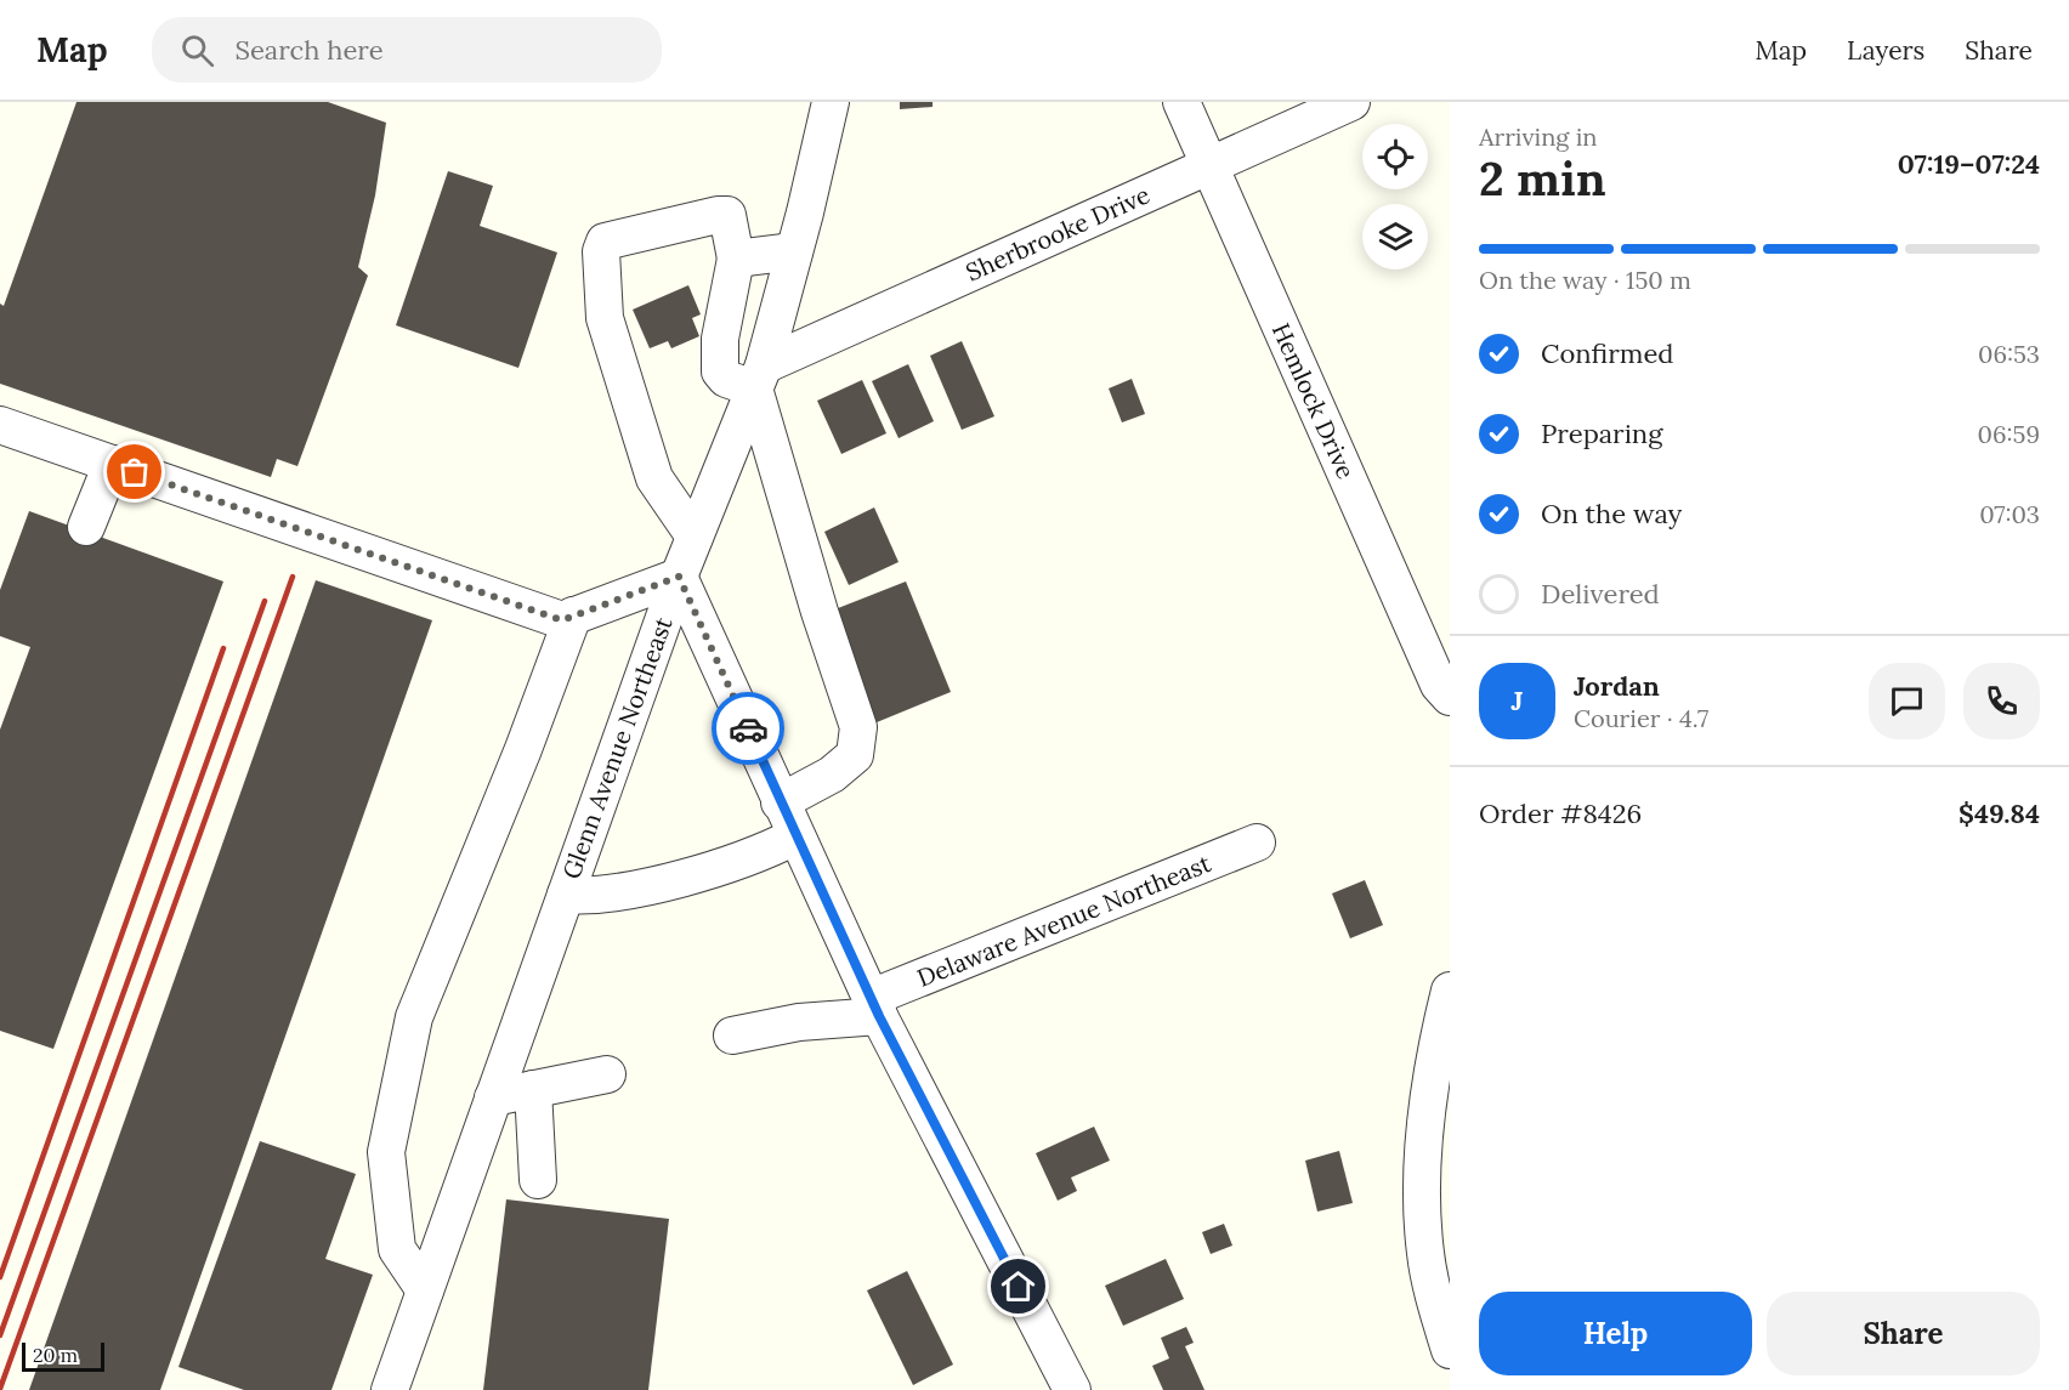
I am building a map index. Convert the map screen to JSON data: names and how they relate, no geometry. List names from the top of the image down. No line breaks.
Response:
{"streets":{"street":["Sherbrooke Drive","Hemlock Drive","Glenn Avenue Northeast","Delaware Avenue Northeast"]},"crossings":[["Sherbrooke Drive","Hemlock Drive"],["Sherbrooke Drive","Glenn Avenue Northeast"]],"scale_bar":"20 m","page":{"header":"Map","search":"Search here","nav":["Map","Layers","Share"],"heading":["2 min","Arriving in","07:19–07:24"],"panel":["Jordan","Courier · 4.7","Order #8426","$49.84"],"bar":"On the way · 150 m","list":[["Confirmed","06:53"],["Preparing","06:59"],["On the way","07:03"],"Delivered"],"round":"J","buttons":["Help","Share"],"scale":"20 m"}}
